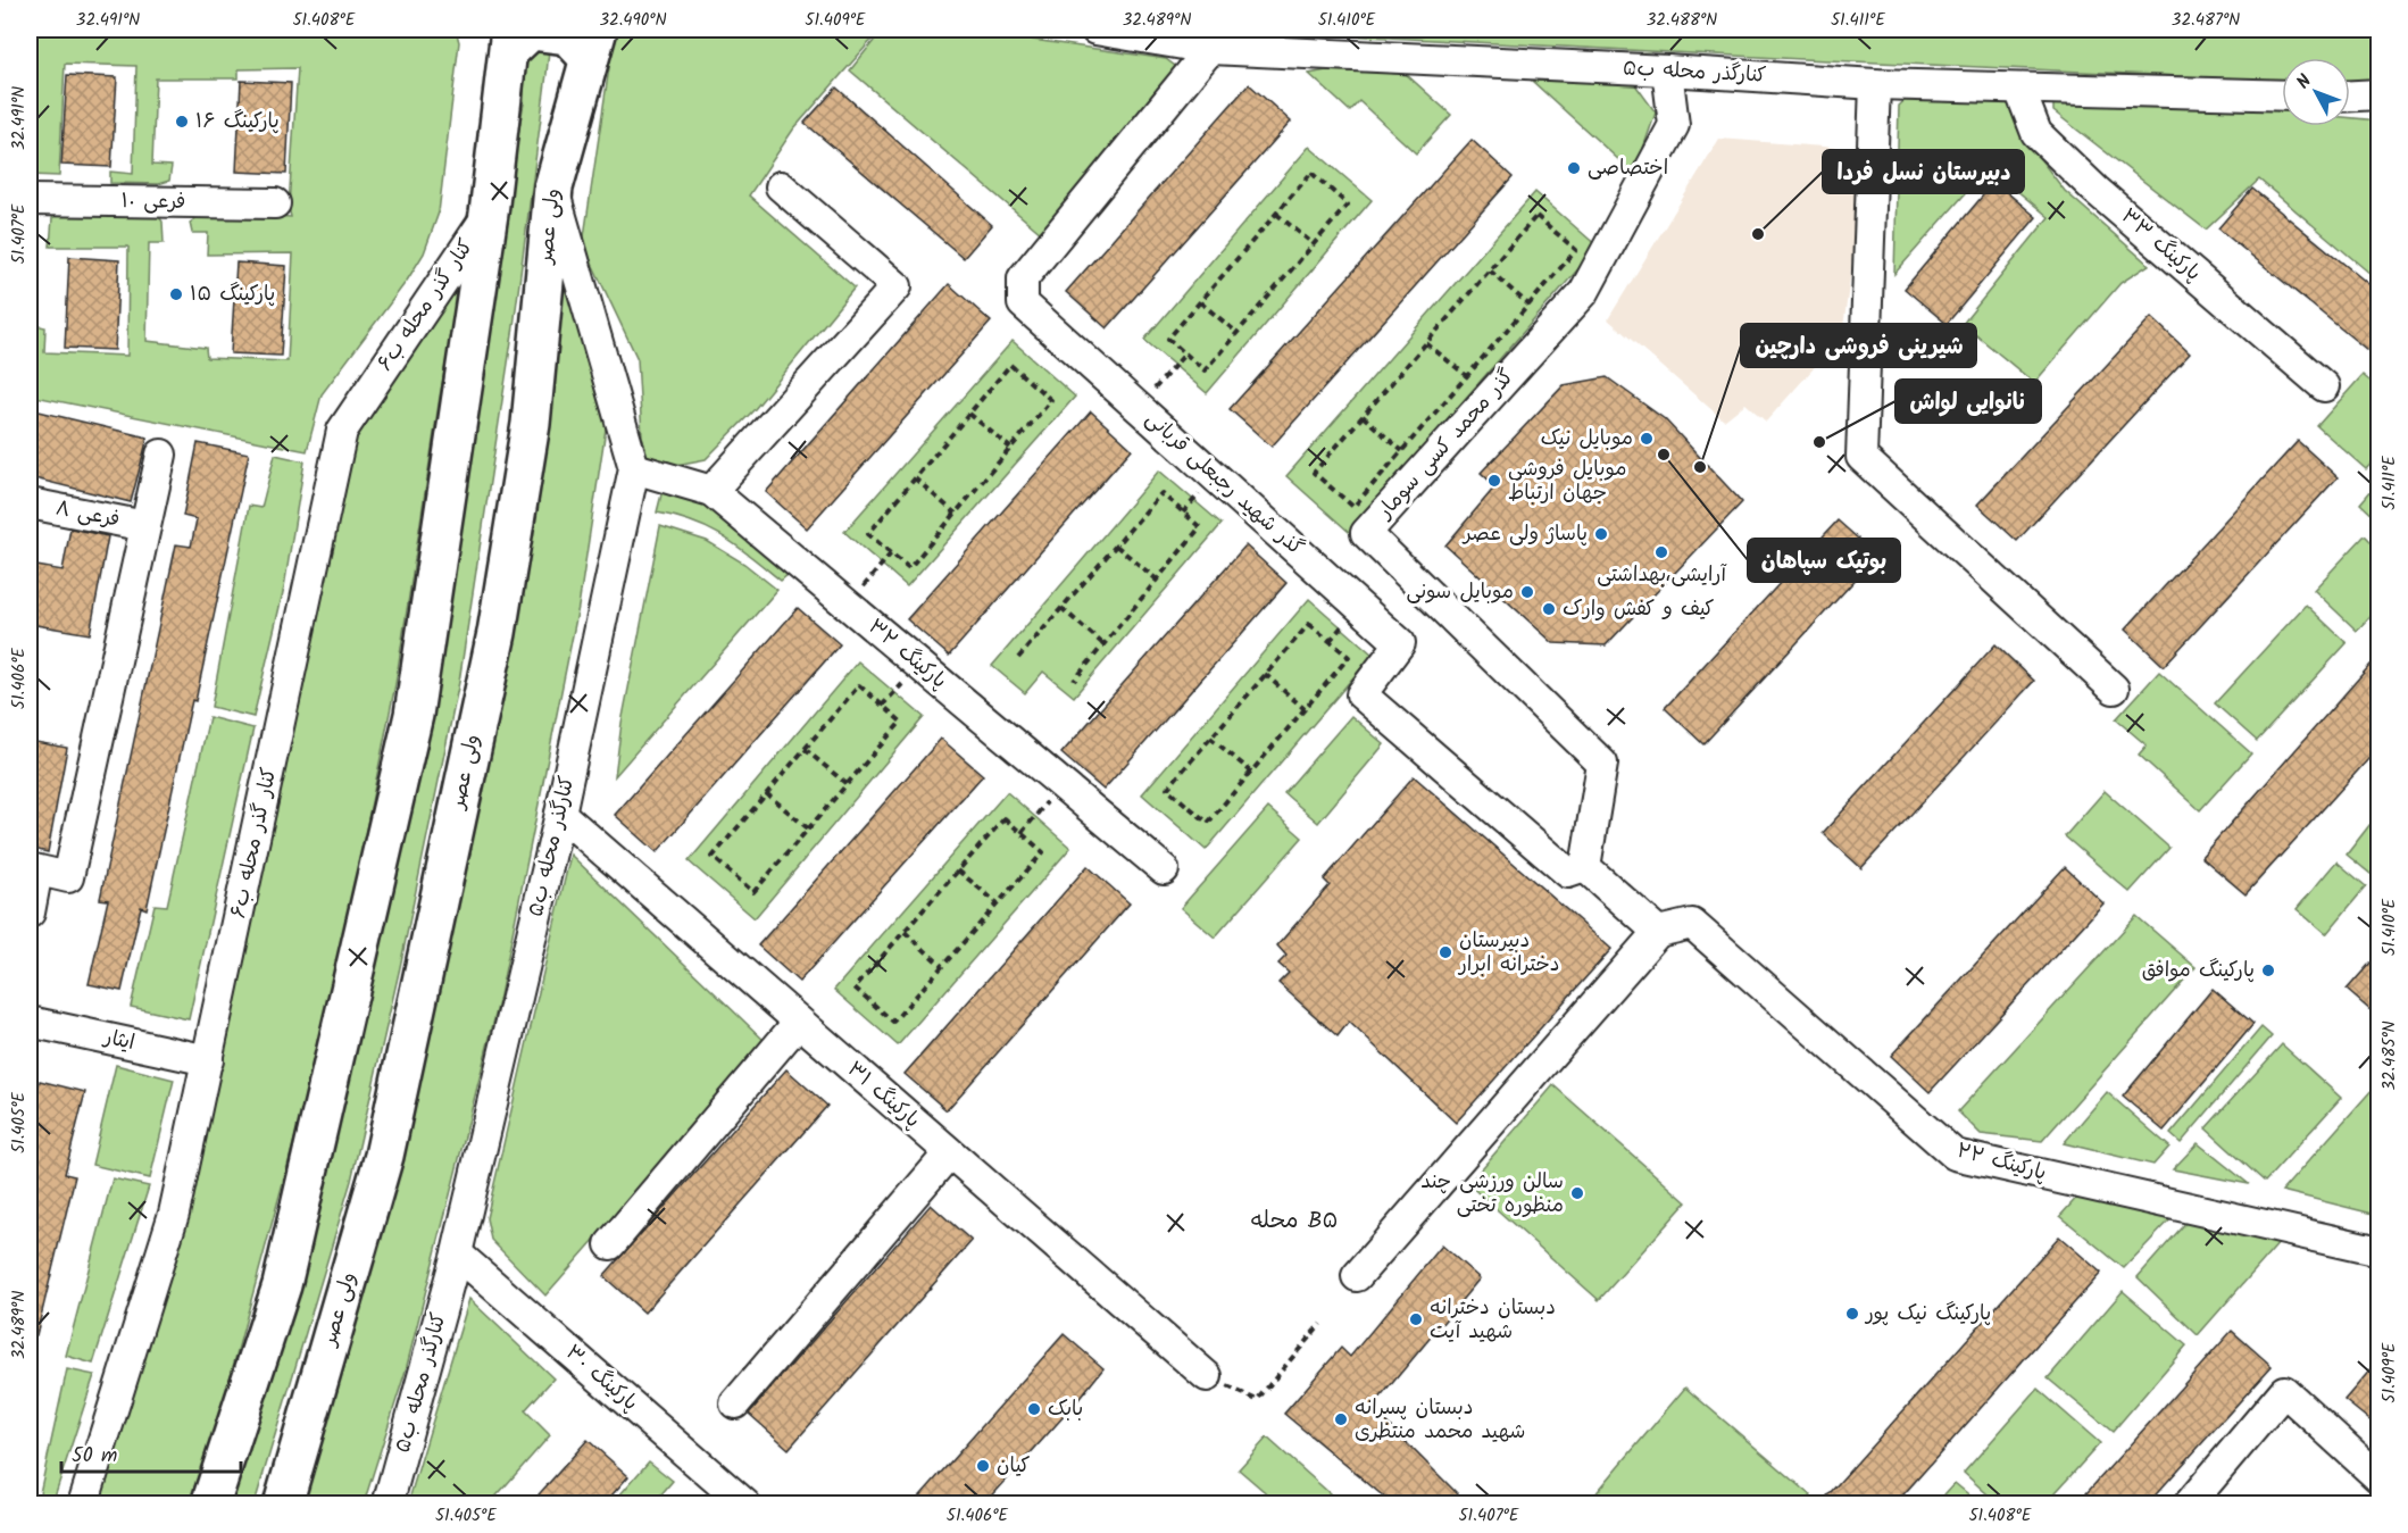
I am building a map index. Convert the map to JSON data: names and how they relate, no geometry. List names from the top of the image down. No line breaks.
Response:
{"streets":{"main road":["ولی عصر"],"street":["کنارگذر محله ب۵","فرعی ۱۰","پارکینگ ۳۳","کنار گذر محله ب۶","گذر محمد کسی سومار","گذر شهید رجبعلی قربانی","فرعی ۸","پارکینگ ۳۲","ایثار","پارکینگ ۳۱","پارکینگ ۲۲","پارکینگ ۳۰"]},"crossings":[["کنارگذر محله ب۵","ولی عصر"],["کنارگذر محله ب۵","پارکینگ ۳۳"],["کنارگذر محله ب۵","گذر محمد کسی سومار"],["کنارگذر محله ب۵","گذر شهید رجبعلی قربانی"],["کنارگذر محله ب۵","پارکینگ ۳۲"],["کنارگذر محله ب۵","پارکینگ ۳۱"],["کنارگذر محله ب۵","پارکینگ ۳۰"],["کنار گذر محله ب۶","ایثار"],["گذر محمد کسی سومار","گذر شهید رجبعلی قربانی"]],"districts":["محله B۵"],"places":["پارکینگ ۱۶","اختصاصی","دبیرستان نسل فردا","پارکینگ ۱۵","موبایل نیک","نانوایی لواش","بوتیک سپاهان","شیرینی فروشی دارچین","موبایل فروشی جهان ارتباط","پاساژ ولی عصر","آرایشی،بهداشتی","موبایل سونی","کیف و کفش وارک","دبیرستان دخترانه ابرار","پارکینگ موافق","سالن ورزشی چند منظوره تختی","پارکینگ نیک پور","دبستان دخترانه شهید آیت","بابک","دبستان پسرانه شهید محمد منتظری","کیان"],"scale_bar":"50 m","north":"top left","coordinates":["32.491°N","51.408°E","32.490°N","51.409°E","32.489°N","51.410°E","32.488°N","51.411°E","32.487°N","51.407°E","51.406°E","32.485°N","51.405°E"]}
